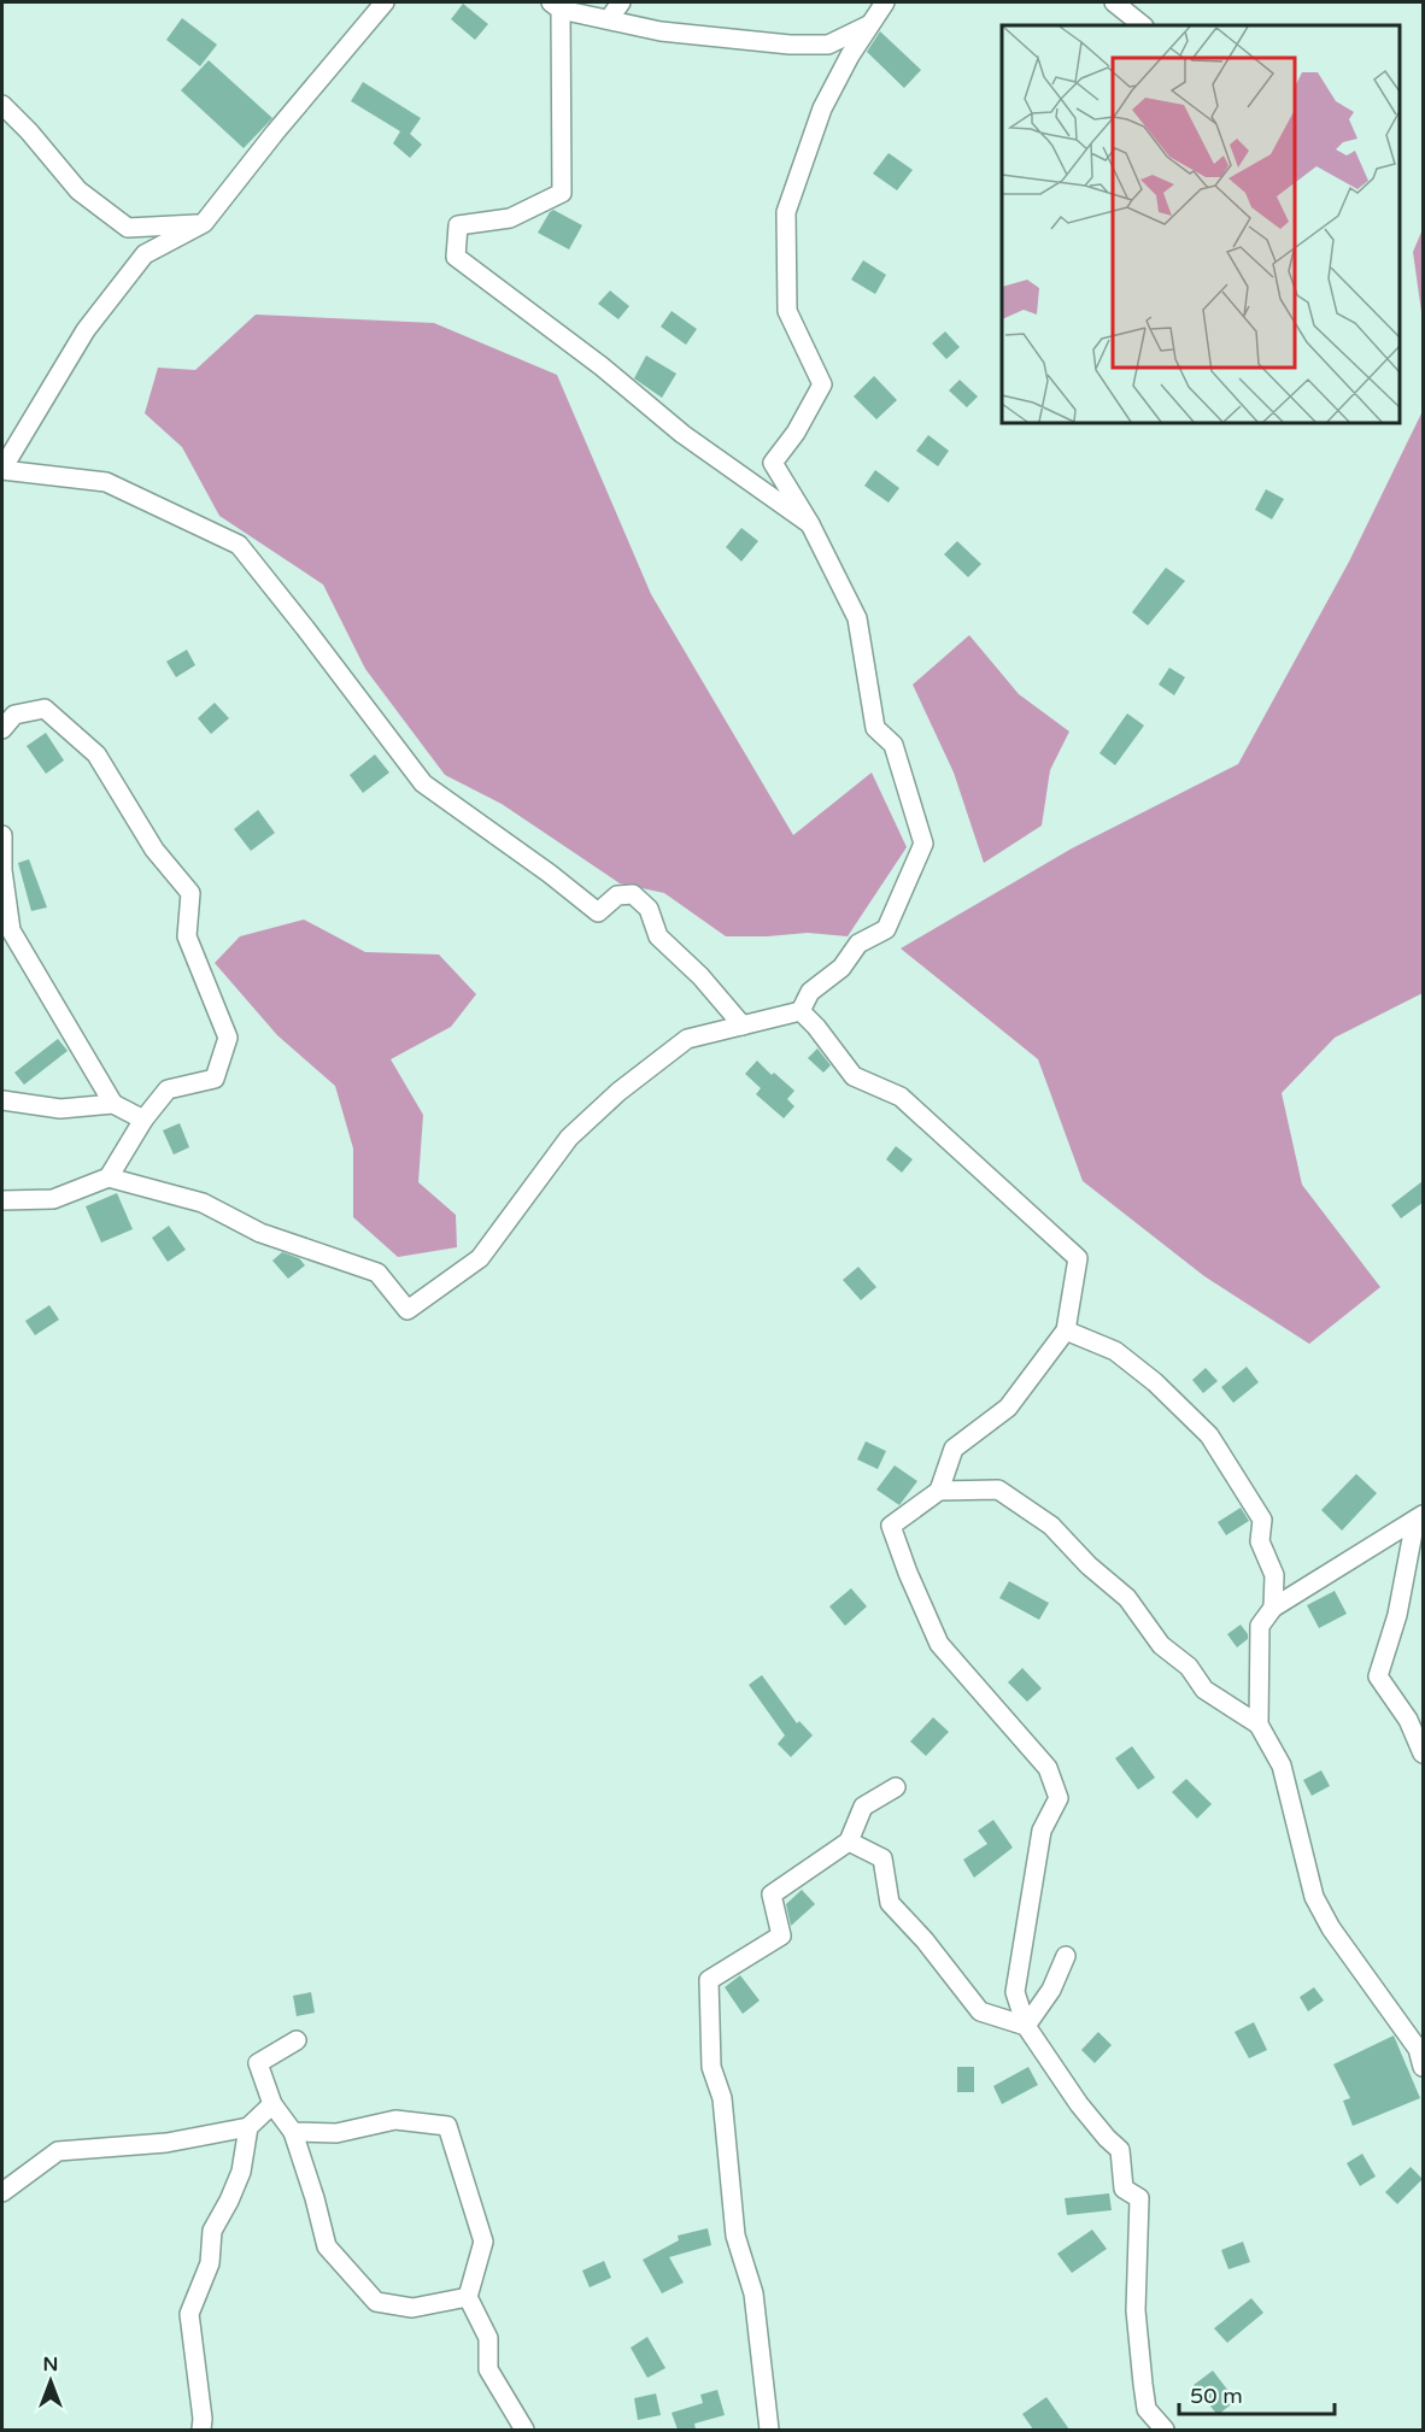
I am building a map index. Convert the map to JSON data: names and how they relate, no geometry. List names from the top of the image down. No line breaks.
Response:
{"scale_bar":"50 m","north":"top"}
